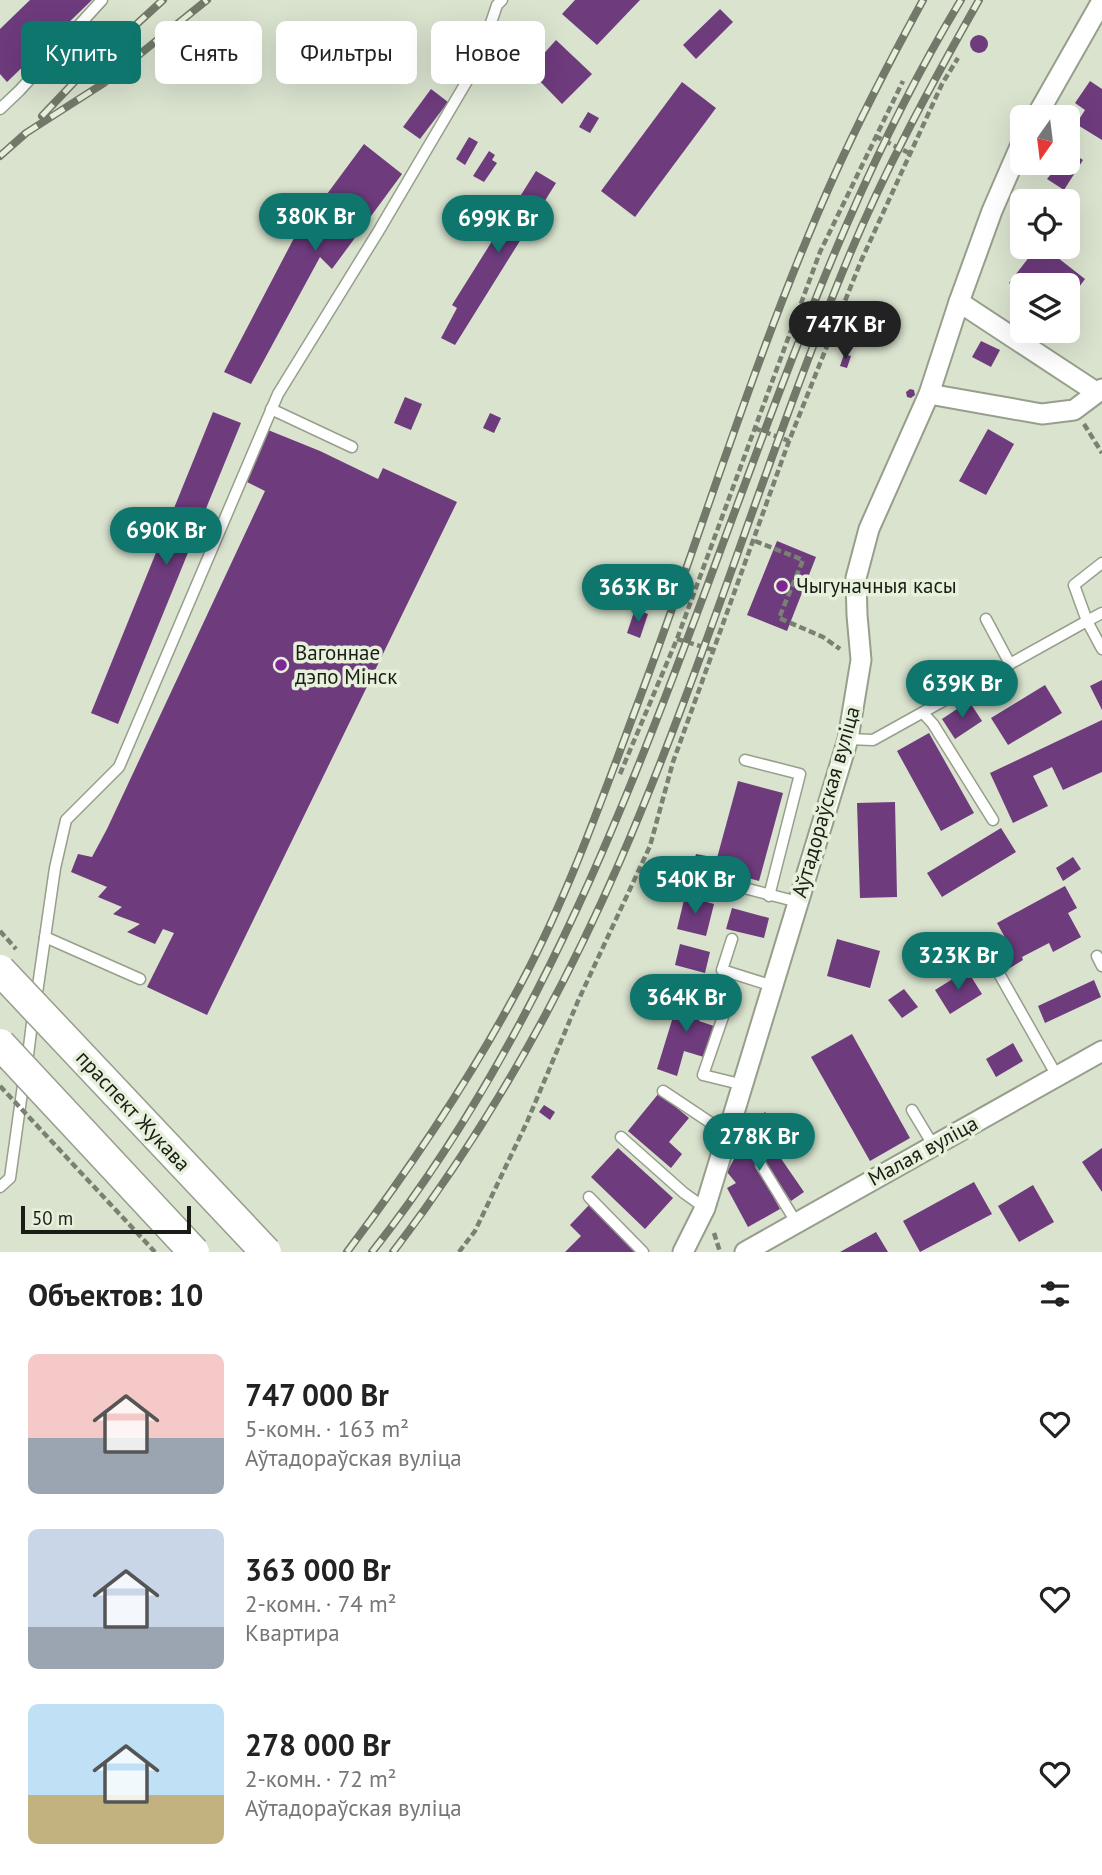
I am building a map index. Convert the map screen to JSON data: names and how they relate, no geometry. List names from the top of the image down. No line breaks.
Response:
{"streets":{"main road":["праспект Жукава"],"street":["Аўтадораўская вуліца","Малая вуліца"]},"places":["Чыгуначныя касы","Вагоннае дэпо Мінск"],"scale_bar":"50 m","north":"bottom","page":{"chip":["Купить","Снять","Фильтры","Новое"],"price":["380K Br","699K Br","747K Br","690K Br","363K Br","639K Br","540K Br","323K Br","364K Br","278K Br"],"scale":"50 m","heading":"Объектов: 10","list":[{"name":"747 000 Br","note":"5-комн. · 163 m² · Аўтадораўская вуліца"},{"name":"363 000 Br","note":"2-комн. · 74 m² · Квартира"},{"name":"278 000 Br","note":"2-комн. · 72 m² · Аўтадораўская вуліца"}]}}
